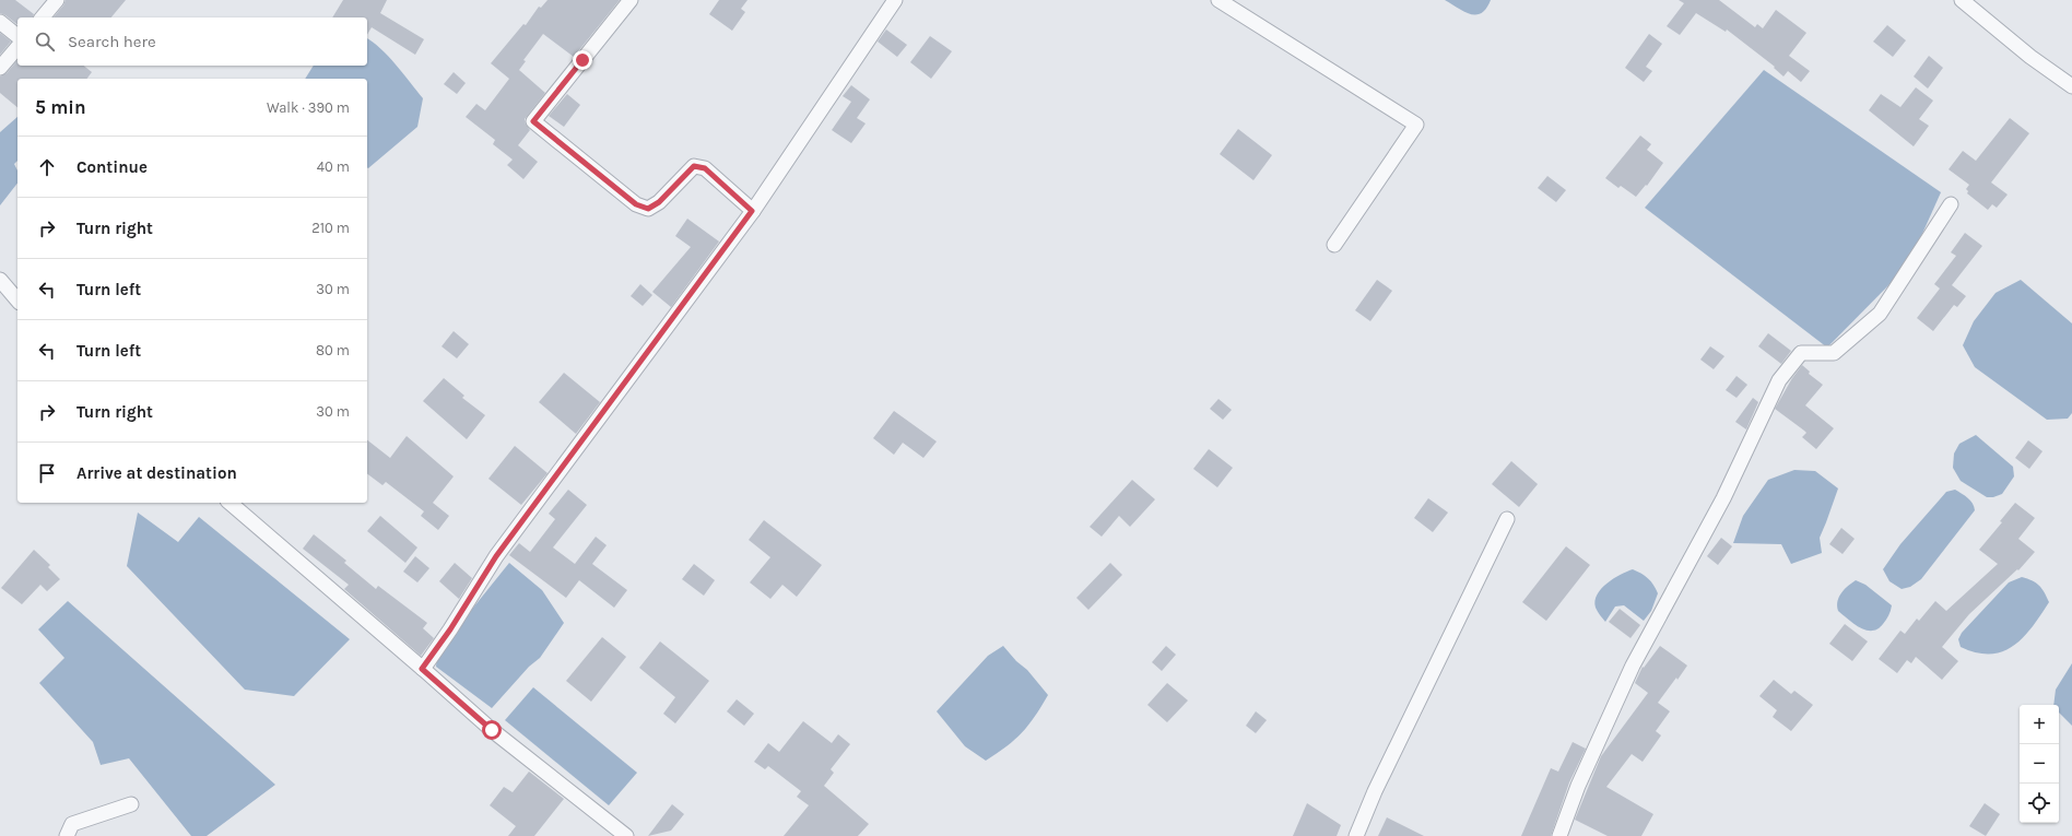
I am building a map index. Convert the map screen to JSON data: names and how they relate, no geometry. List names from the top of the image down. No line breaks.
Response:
{"page":{"search":"Search here","heading":["5 min","Walk · 390 m"],"list":[["Continue","40 m"],["Turn right","210 m"],["Turn left","30 m"],["Turn left","80 m"],["Turn right","30 m"],"Arrive at destination"],"map_buttons":["+","−"]}}
